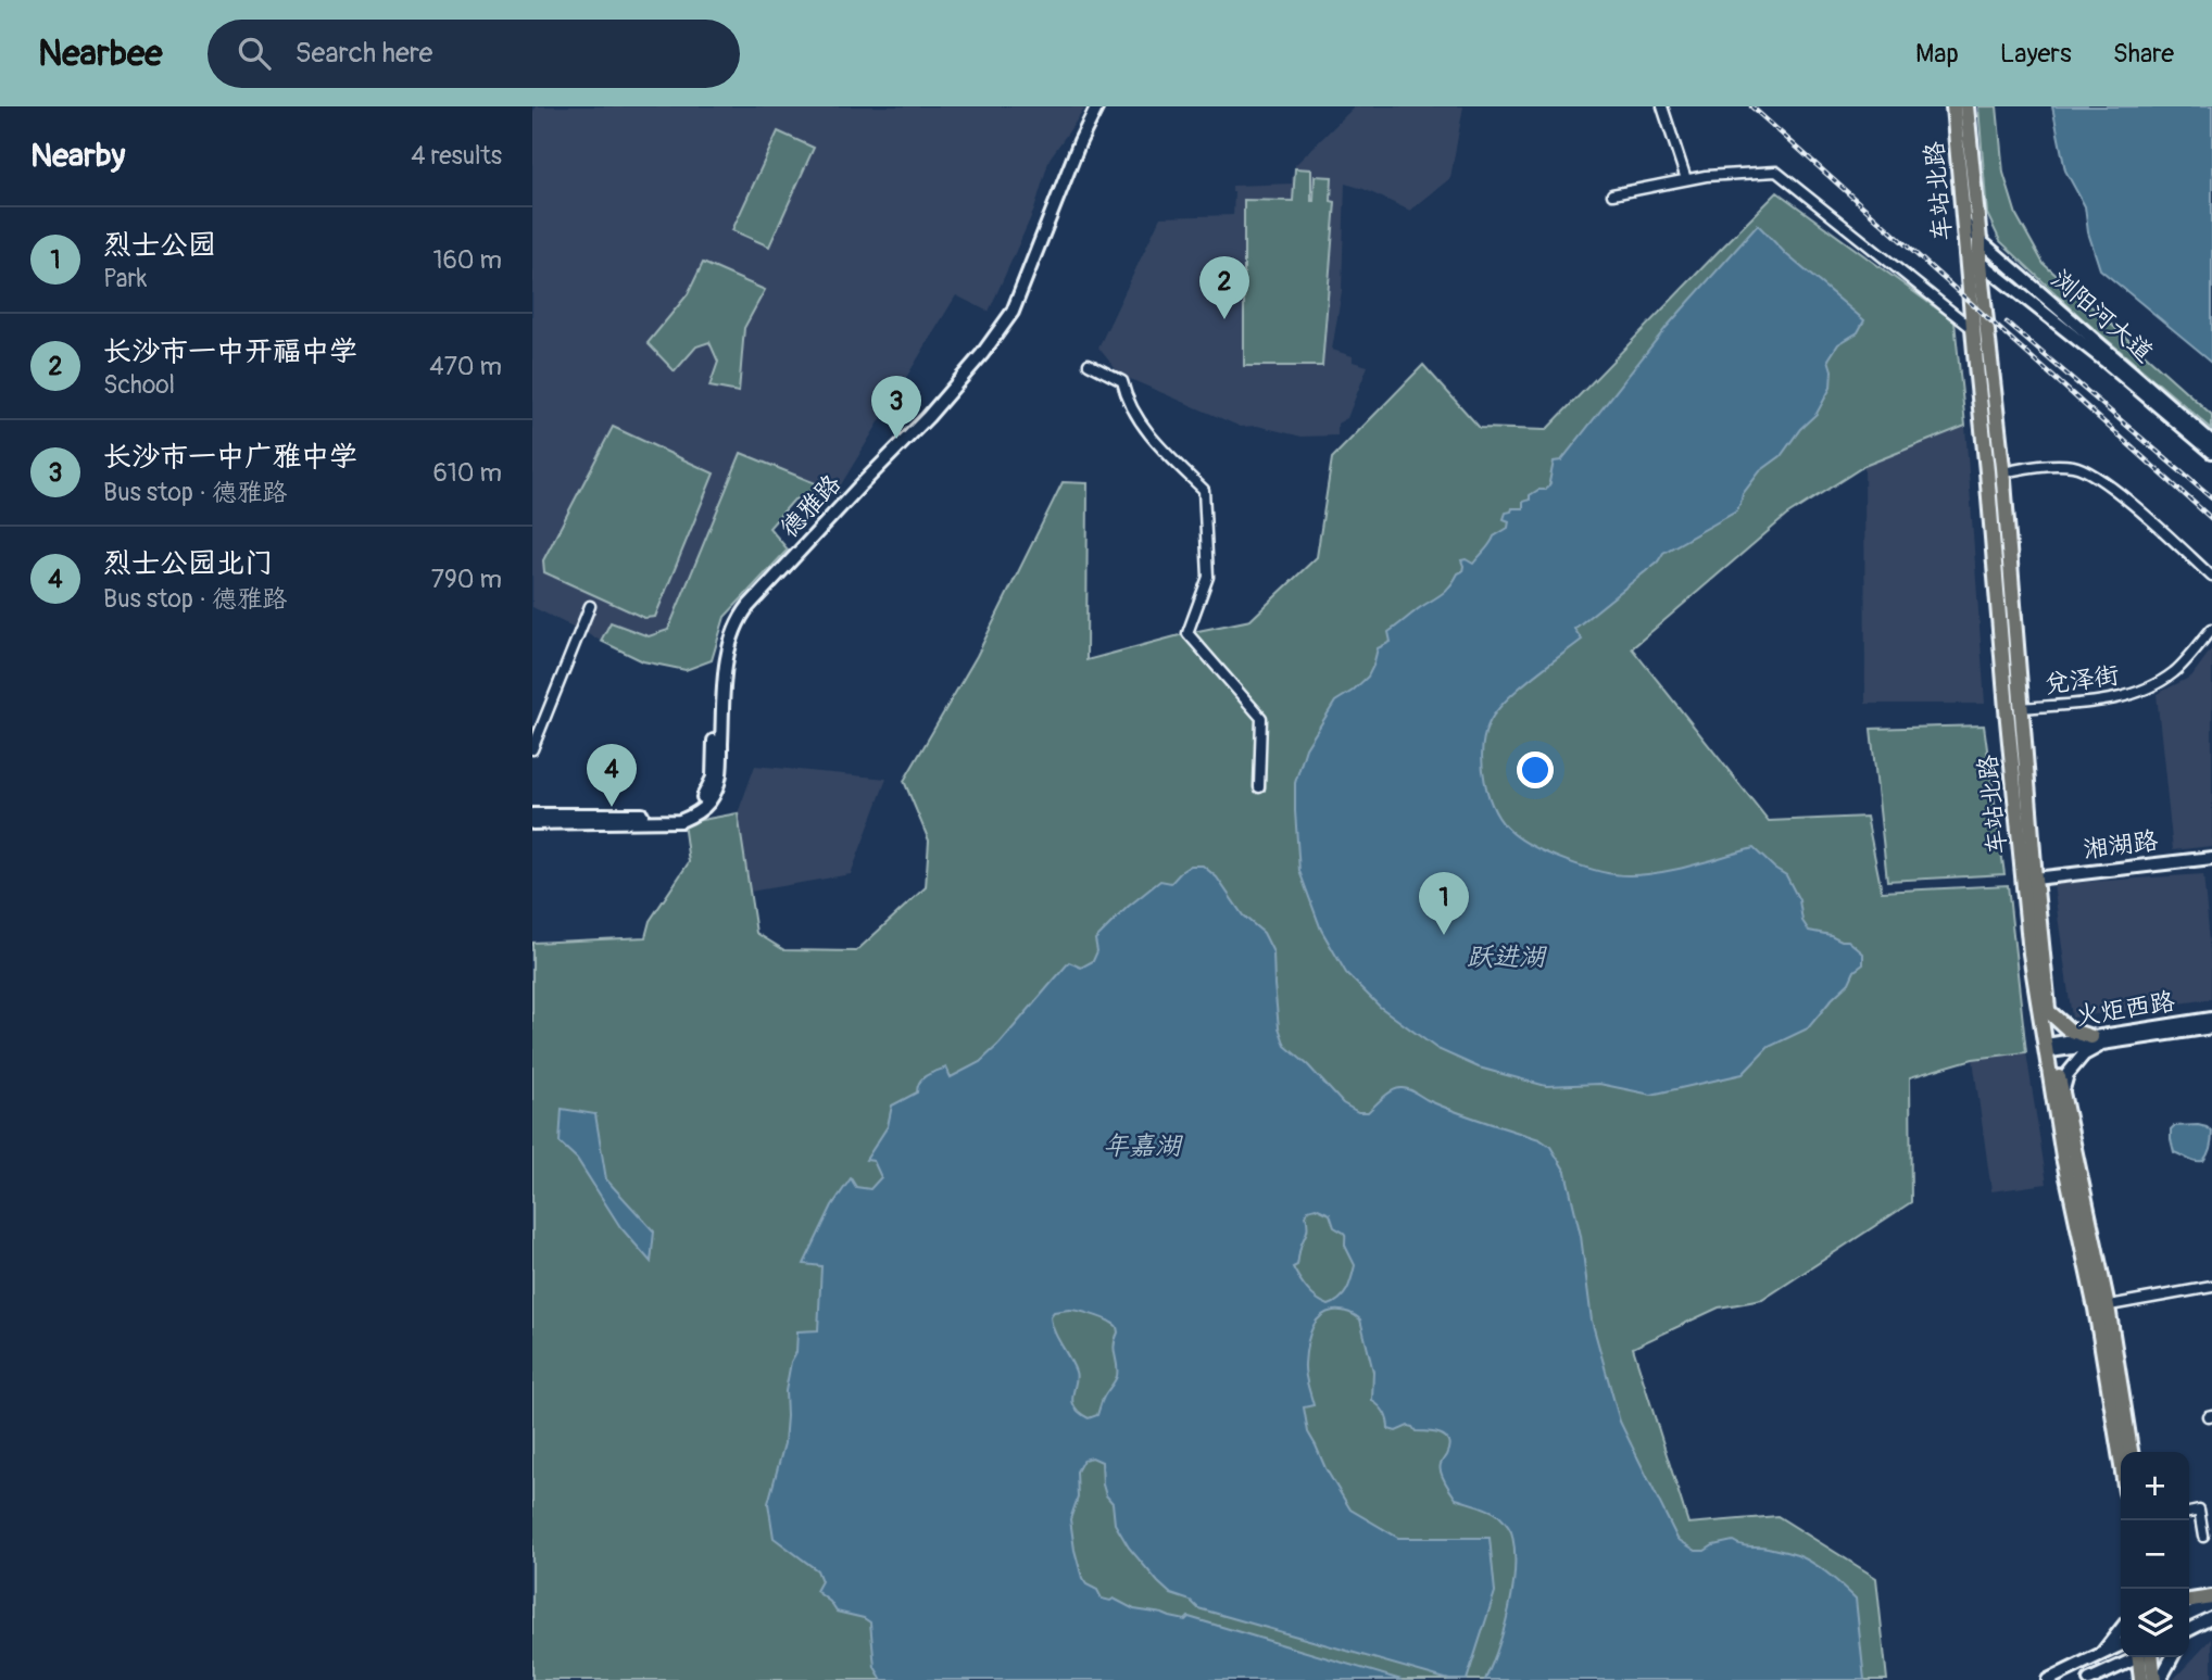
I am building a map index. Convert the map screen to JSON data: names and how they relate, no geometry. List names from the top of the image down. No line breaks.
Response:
{"streets":{"main road":["车站北路"],"street":["浏阳河大道","德雅路","兑泽街","湘湖路","火炬西路"]},"crossings":[["车站北路","浏阳河大道"],["车站北路","兑泽街"],["车站北路","湘湖路"],["车站北路","火炬西路"]],"water":["跃进湖","年嘉湖"],"page":{"header":"Nearbee","search":"Search here","nav":["Map","Layers","Share"],"heading":["Nearby","4 results"],"list":[{"mark":"1","name":"烈士公园","note":"Park","value":"160 m"},{"mark":"2","name":"长沙市一中开福中学","note":"School","value":"470 m"},{"mark":"3","name":"长沙市一中广雅中学","note":"Bus stop · 德雅路","value":"610 m"},{"mark":"4","name":"烈士公园北门","note":"Bus stop · 德雅路","value":"790 m"}],"pins":["2","3","4","1"],"map_buttons":["+","−"]}}
